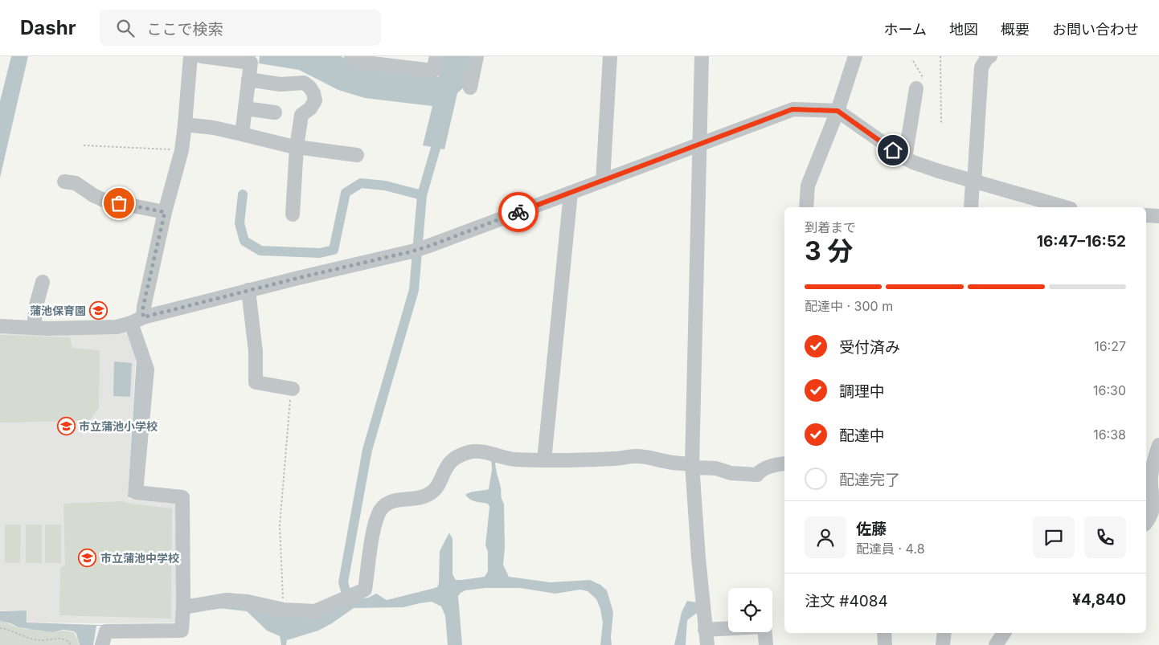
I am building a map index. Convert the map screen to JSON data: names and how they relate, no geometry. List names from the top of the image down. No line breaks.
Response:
{"places":{"school or university":["蒲池保育園","市立蒲池小学校","市立蒲池中学校"]},"page":{"header":"Dashr","search":"ここで検索","nav":["ホーム","地図","概要","お問い合わせ"],"heading":["3 分","到着まで","16:47–16:52"],"panel":["佐藤","配達員 · 4.8","注文 #4084","¥4,840"],"bar":"配達中 · 300 m","list":[["受付済み","16:27"],["調理中","16:30"],["配達中","16:38"],"配達完了"]}}
